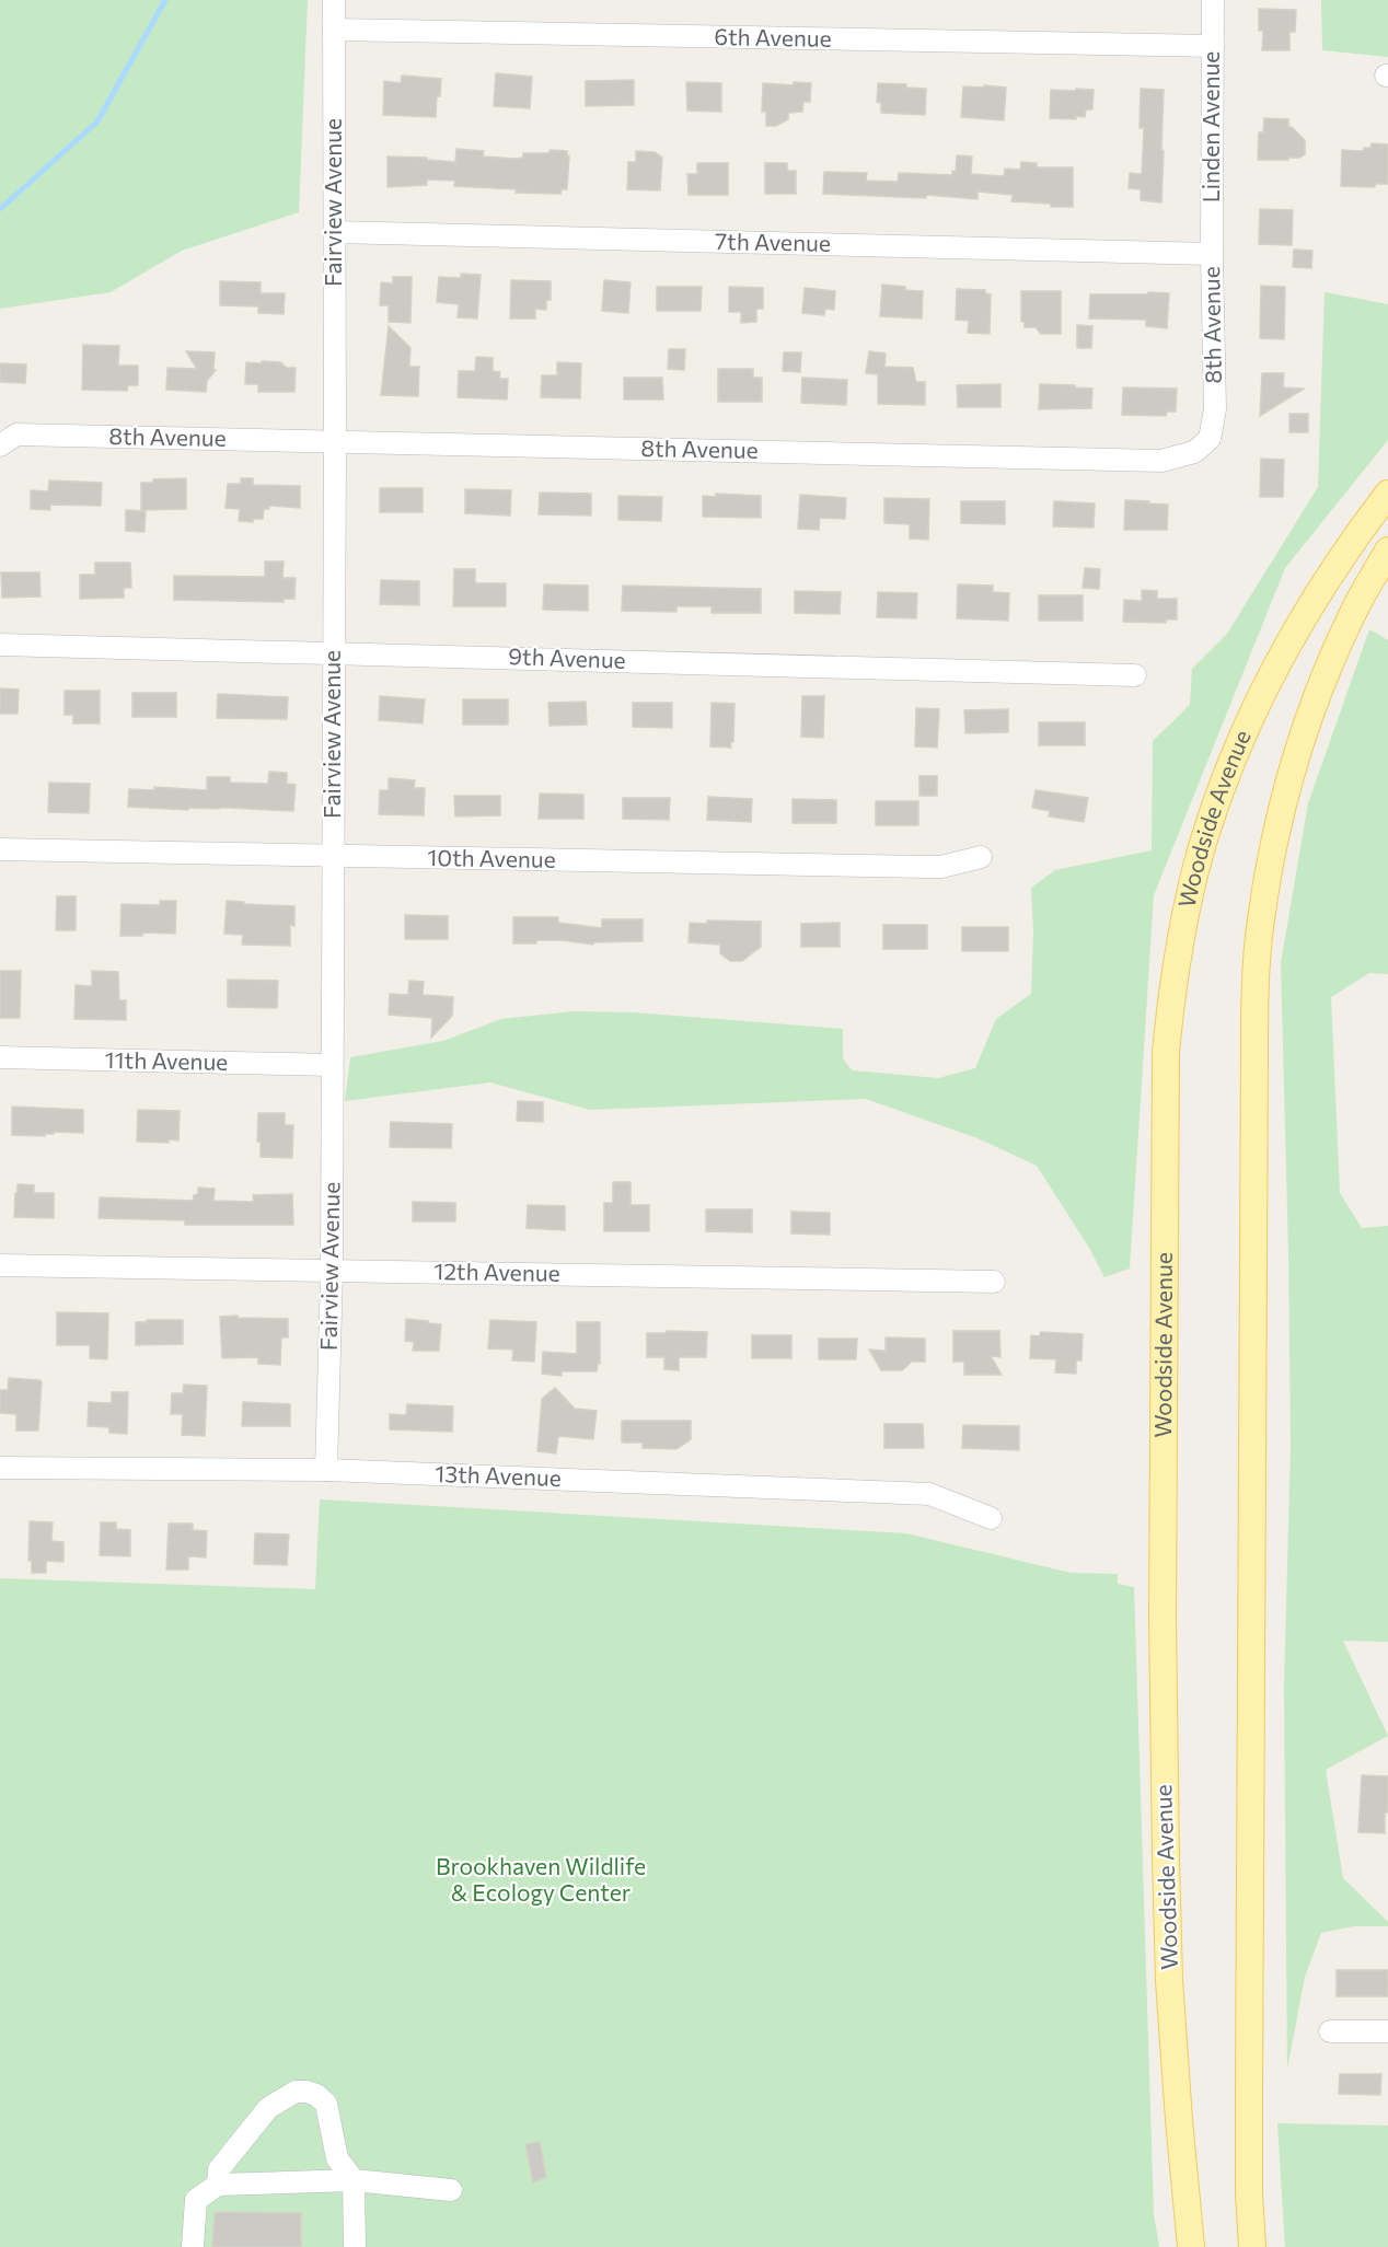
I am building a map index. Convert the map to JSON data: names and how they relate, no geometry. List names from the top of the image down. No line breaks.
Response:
{"streets":{"main road":["Woodside Avenue"],"street":["6th Avenue","Linden Avenue","Fairview Avenue","7th Avenue","8th Avenue","9th Avenue","10th Avenue","11th Avenue","12th Avenue","13th Avenue"]},"crossings":[["6th Avenue","Linden Avenue"],["6th Avenue","Fairview Avenue"],["Linden Avenue","7th Avenue"],["Linden Avenue","8th Avenue"],["Fairview Avenue","7th Avenue"],["Fairview Avenue","8th Avenue"],["Fairview Avenue","9th Avenue"],["Fairview Avenue","10th Avenue"],["Fairview Avenue","11th Avenue"],["Fairview Avenue","12th Avenue"],["Fairview Avenue","13th Avenue"],["7th Avenue","8th Avenue"]],"parks":["Brookhaven Wildlife & Ecology Center"]}
